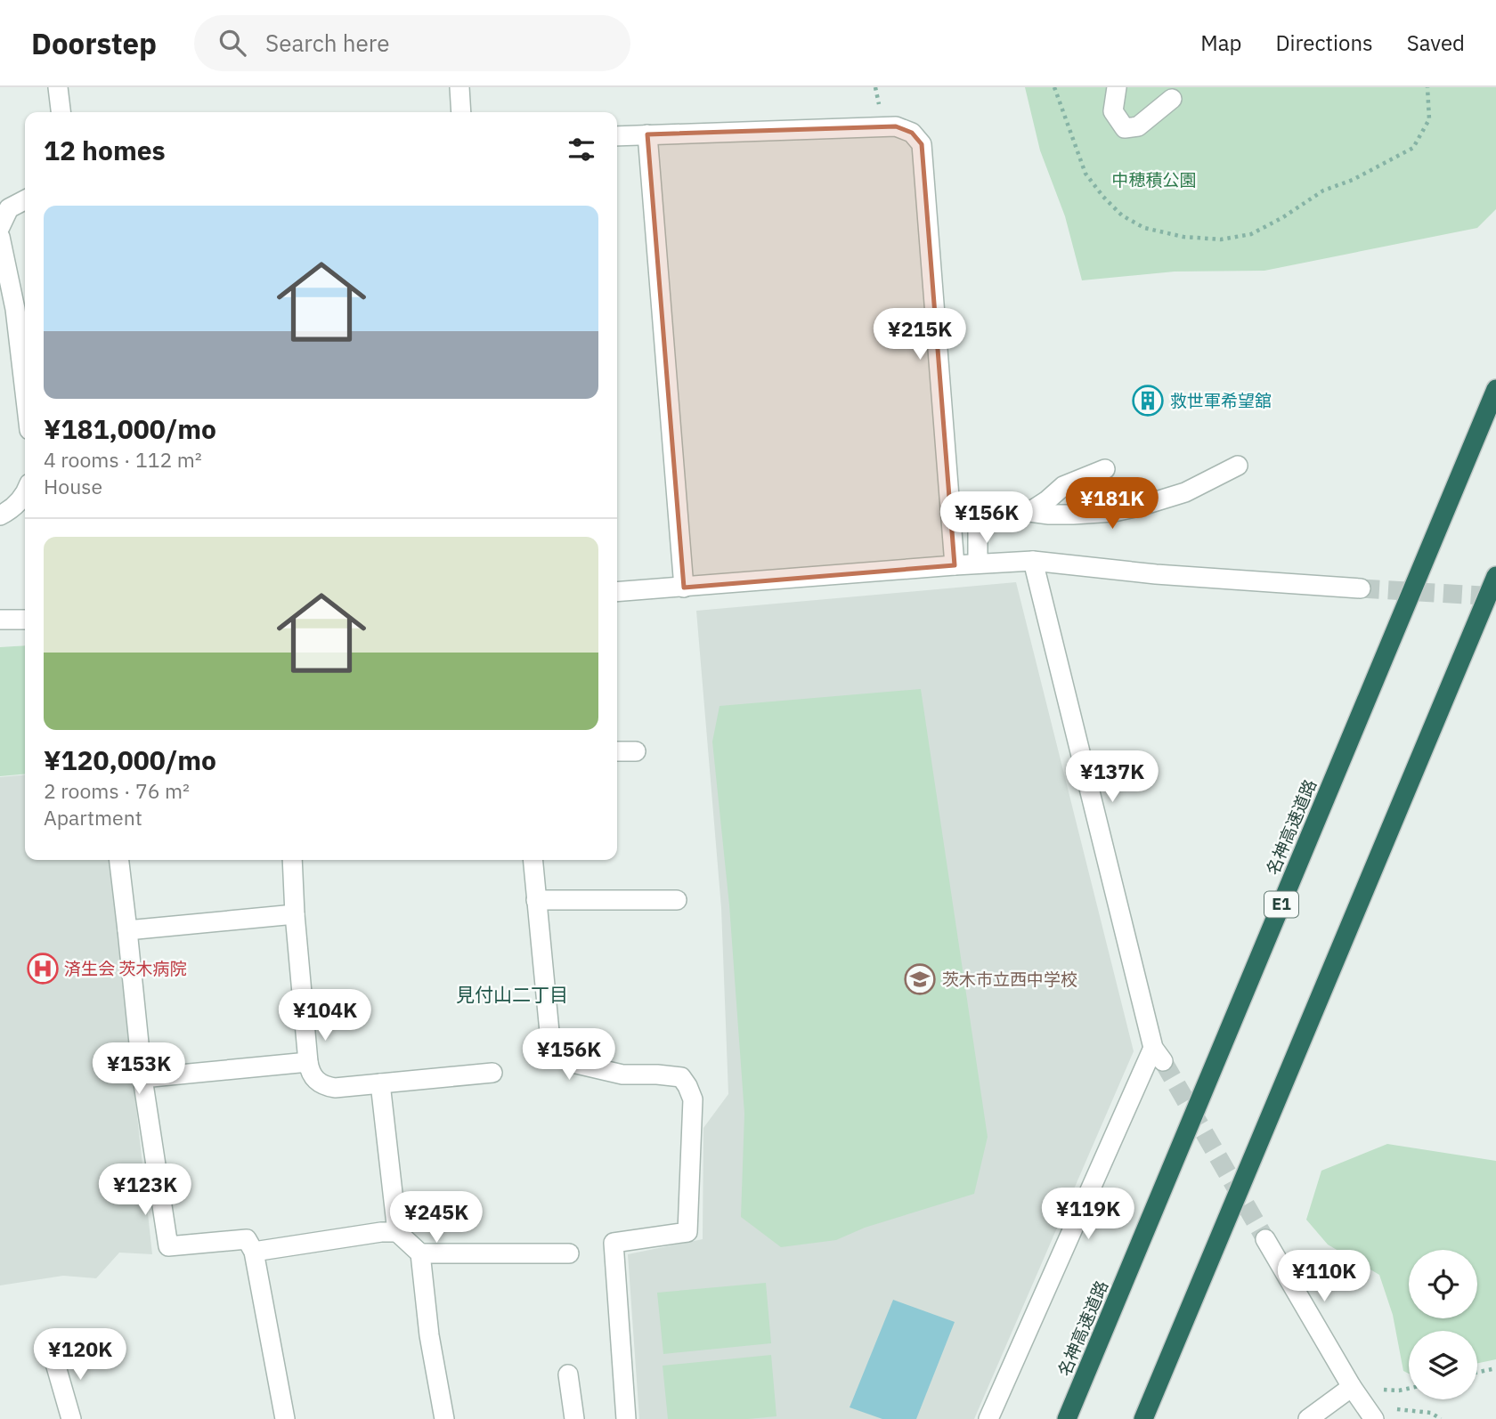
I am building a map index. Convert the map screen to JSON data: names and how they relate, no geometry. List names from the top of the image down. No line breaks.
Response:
{"streets":{"highway":["名神高速道路","E1"]},"districts":["見付山二丁目"],"parks":["中穂積公園"],"places":{"building":["救世軍希望舘"],"hospital":["済生会 茨木病院"],"school or university":["茨木市立西中学校"]},"page":{"header":"Doorstep","search":"Search here","nav":["Map","Directions","Saved"],"heading":"12 homes","list":[{"name":"¥181,000/mo","note":"4 rooms · 112 m² · House"},{"name":"¥120,000/mo","note":"2 rooms · 76 m² · Apartment"}],"price":["¥215K","¥181K","¥156K","¥137K","¥104K","¥156K","¥153K","¥123K","¥119K","¥245K","¥110K","¥120K"]}}
